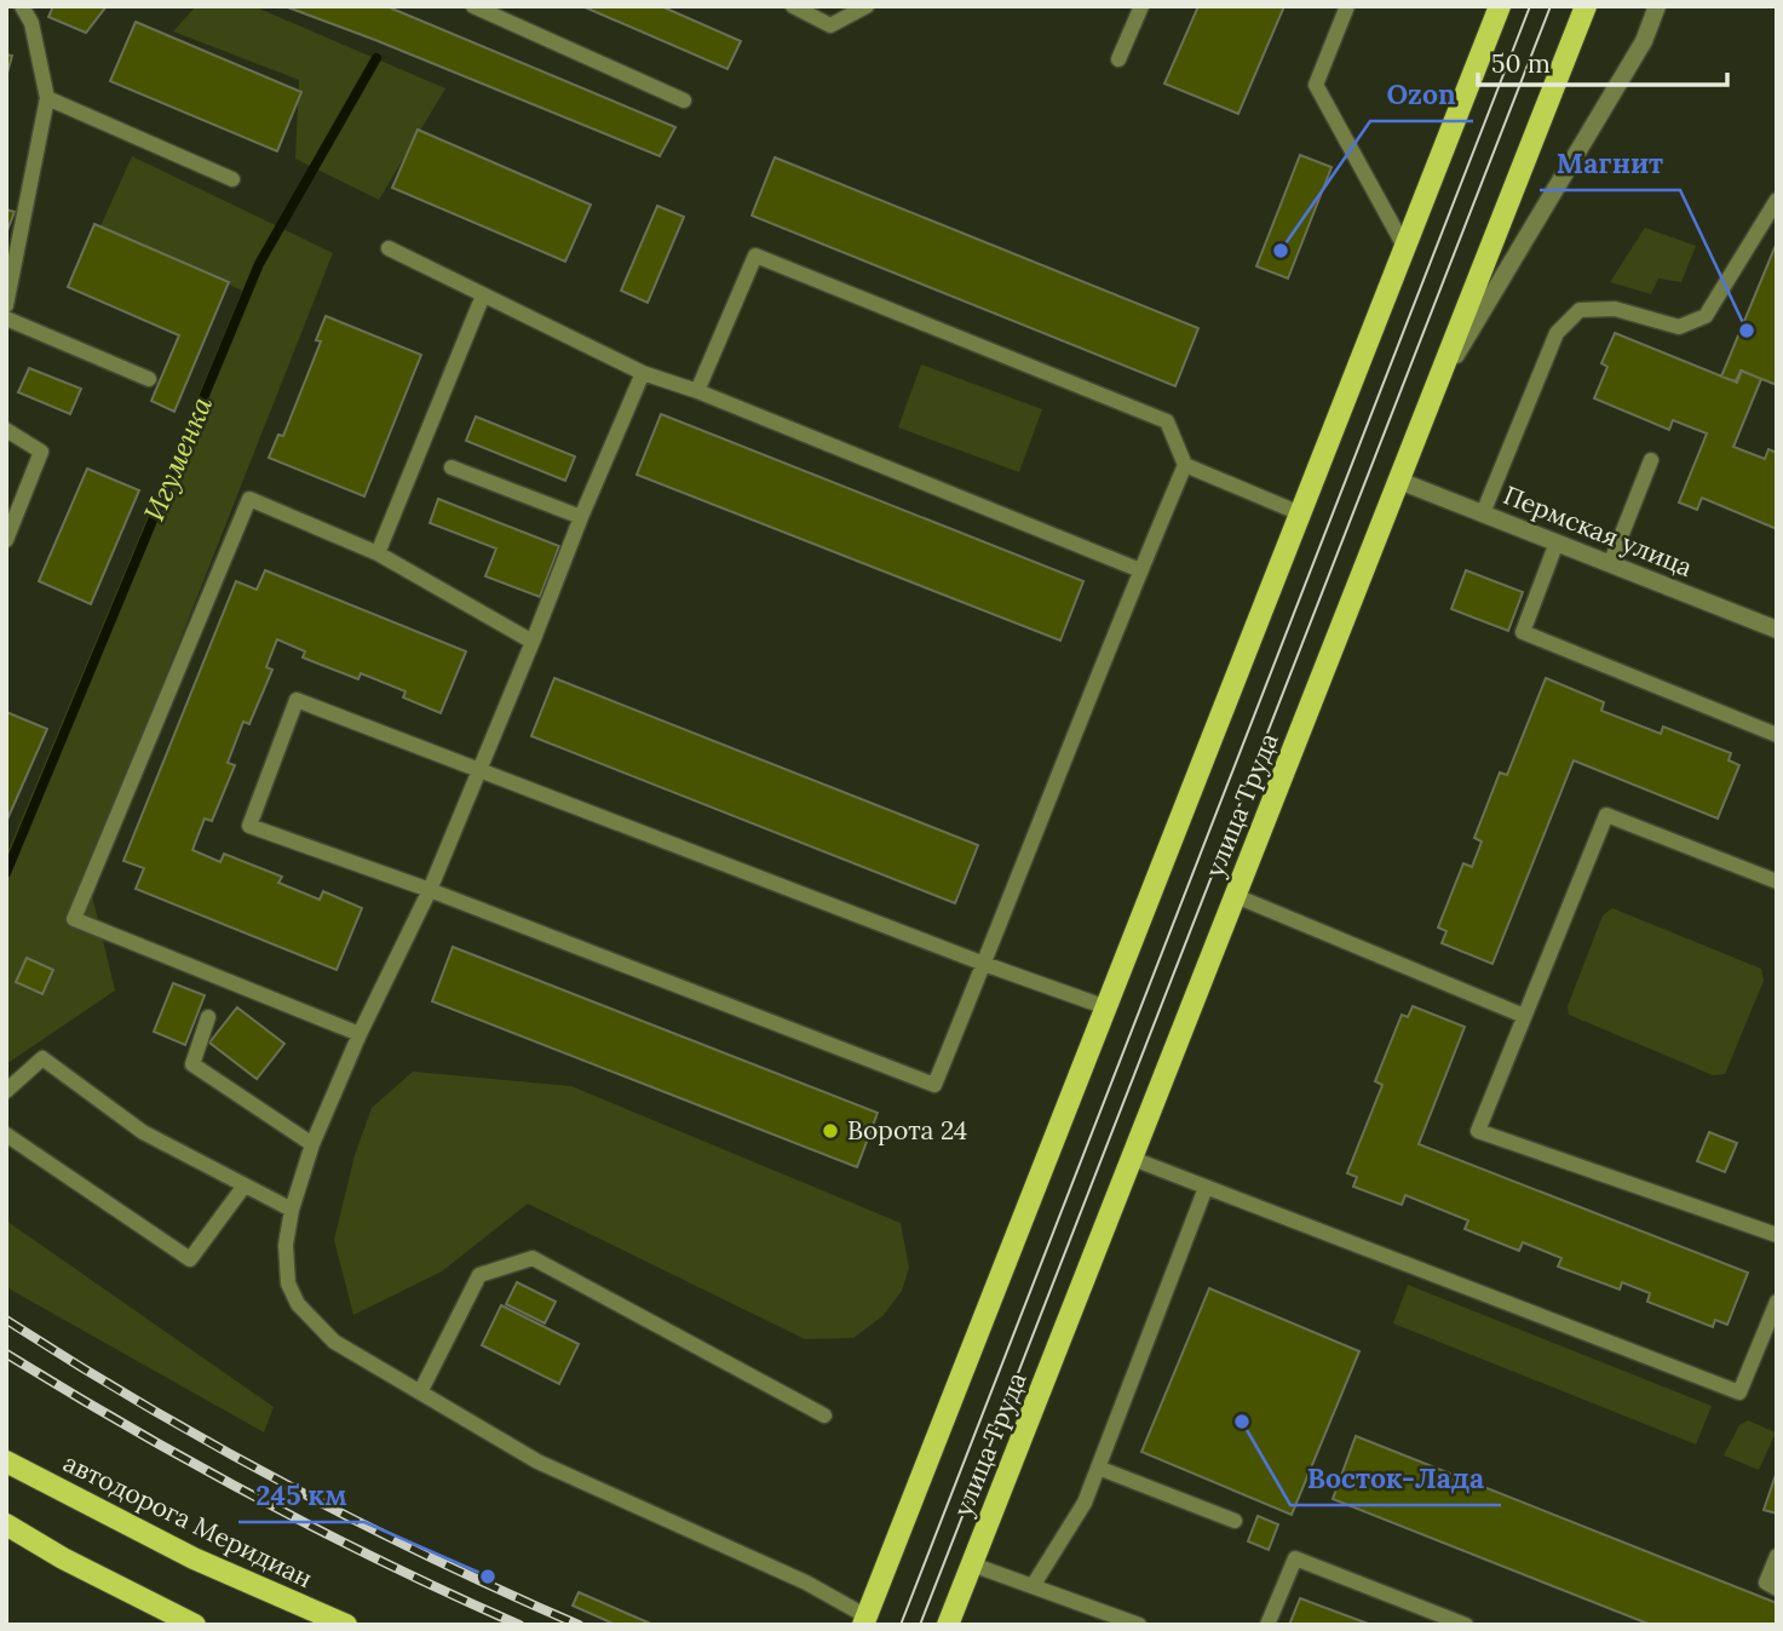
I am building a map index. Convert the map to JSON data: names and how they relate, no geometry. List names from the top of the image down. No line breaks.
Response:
{"streets":{"main road":["улица Труда","автодорога Меридиан"],"street":["Пермская улица"]},"crossings":[["Пермская улица","улица Труда"]],"water":["Игуменка"],"places":["Ozon","Магнит","Ворота 24","Восток-Лада","245 км"],"scale_bar":"50 m"}
